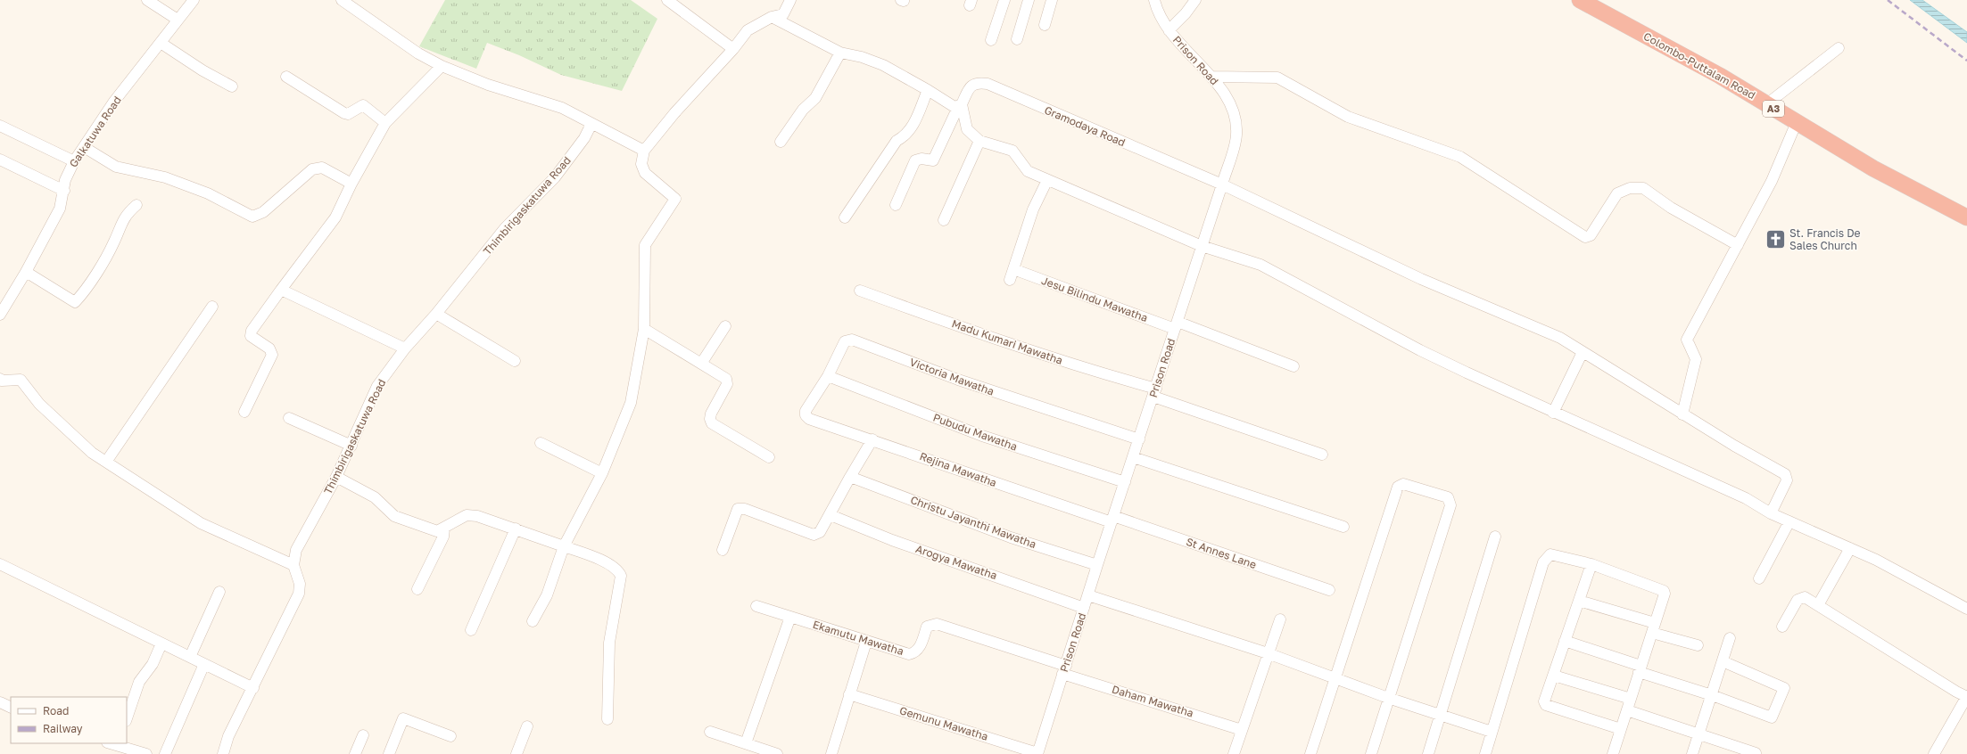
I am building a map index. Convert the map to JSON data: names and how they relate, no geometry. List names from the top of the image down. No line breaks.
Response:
{"streets":{"highway":["Colombo-Puttalam Road","A3"],"street":["Prison Road","Gramodaya Road","Galkatuwa Road","Thimbirigaskatuwa Road","Jesu Bilindu Mawatha","Madu Kumari Mawatha","Victoria Mawatha","Pubudu Mawatha","Rejina Mawatha","Christu Jayanthi Mawatha","St Annes Lane","Arogya Mawatha","Ekamutu Mawatha","Daham Mawatha","Gemunu Mawatha"]},"crossings":[["Prison Road","Gramodaya Road"],["Prison Road","Jesu Bilindu Mawatha"],["Prison Road","Madu Kumari Mawatha"],["Prison Road","Victoria Mawatha"],["Prison Road","Pubudu Mawatha"],["Prison Road","Rejina Mawatha"],["Prison Road","Christu Jayanthi Mawatha"],["Prison Road","St Annes Lane"],["Prison Road","Arogya Mawatha"],["Prison Road","Ekamutu Mawatha"],["Prison Road","Daham Mawatha"],["Prison Road","Gemunu Mawatha"],["Victoria Mawatha","Pubudu Mawatha"],["Victoria Mawatha","Rejina Mawatha"],["Rejina Mawatha","St Annes Lane"],["Ekamutu Mawatha","Daham Mawatha"]],"places":{"church":["St. Francis De Sales Church"]},"legend":["Road","Railway"]}
